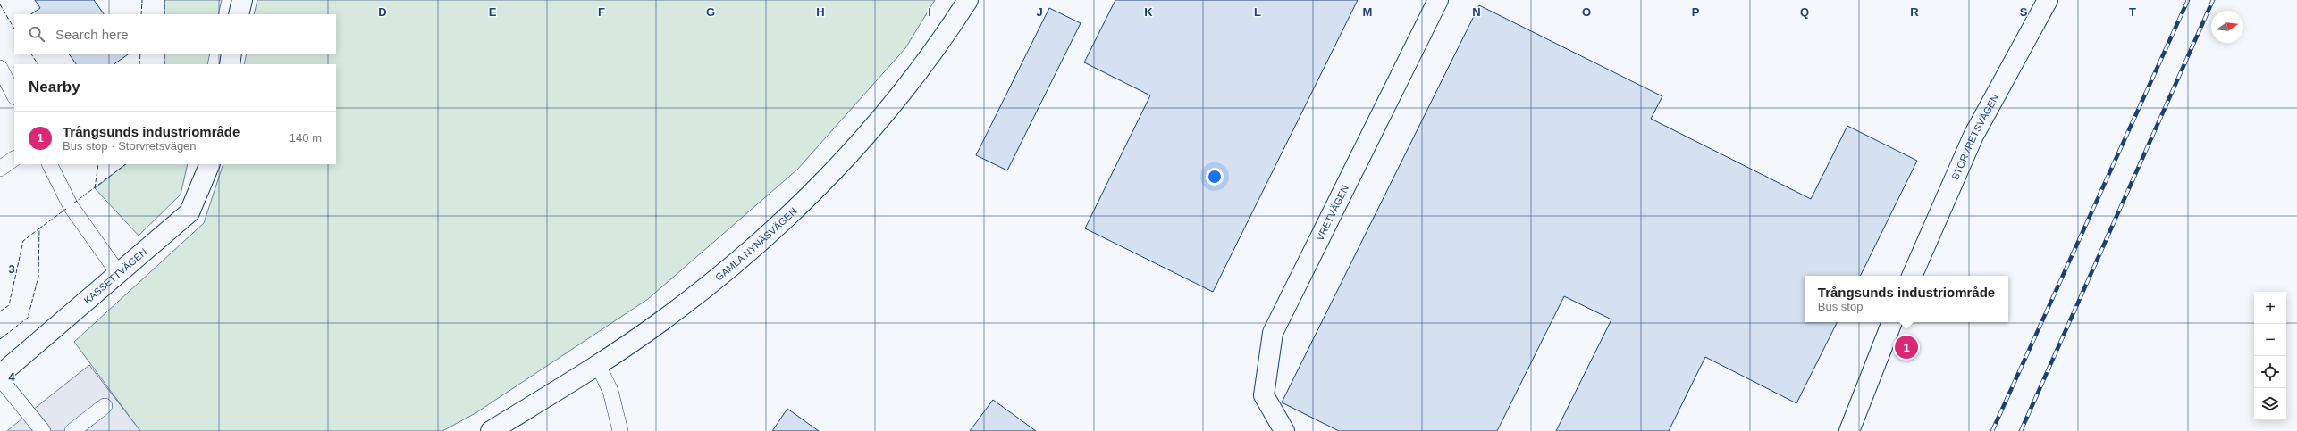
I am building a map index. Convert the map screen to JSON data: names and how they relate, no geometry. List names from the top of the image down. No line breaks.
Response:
{"streets":{"street":["STORVRETSVÄGEN","VRETVÄGEN","GAMLA NYNÄSVÄGEN","KASSETTVÄGEN"]},"north":"right","page":{"search":"Search here","heading":"Nearby","list":[{"mark":"1","name":"Trångsunds industriområde","note":"Bus stop · Storvretsvägen","value":"140 m"}],"popup":["Trångsunds industriområde","Bus stop"],"map_buttons":["+","−"],"pins":"1"},"grid":{"columns":["D","E","F","G","H","I","J","K","L","M","N","O","P","Q","R","S","T"],"rows":["3","4"]}}
